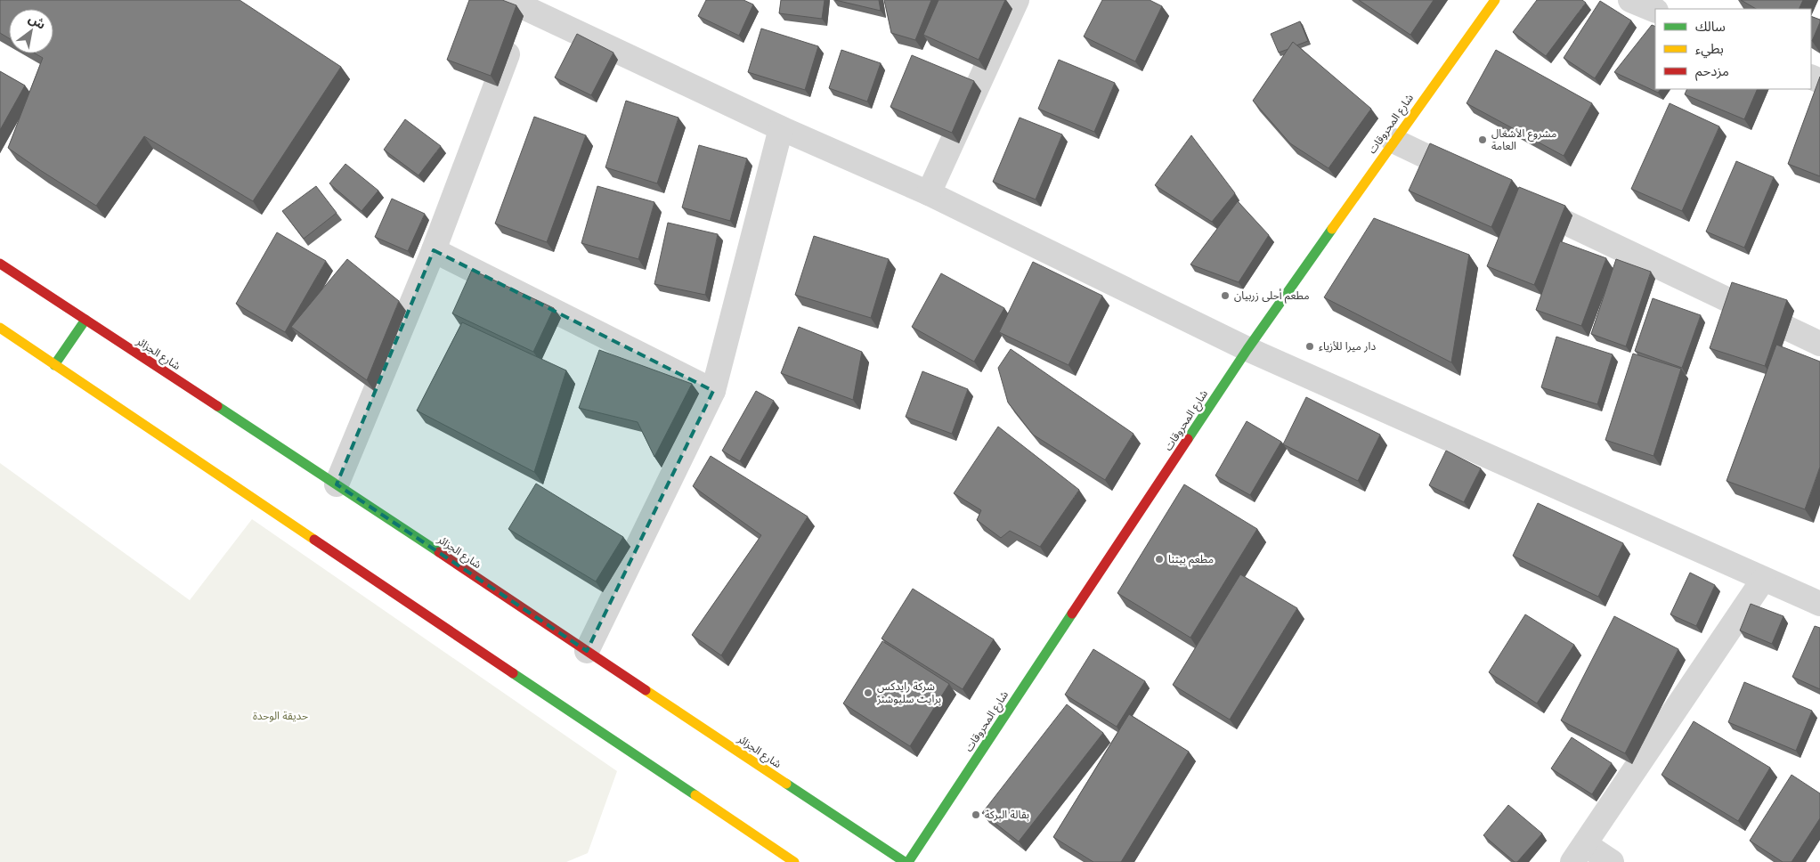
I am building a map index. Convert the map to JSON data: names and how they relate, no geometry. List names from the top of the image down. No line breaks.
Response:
{"streets":{"main road":["شارع المحروقات","شارع الجزائر"]},"parks":["حديقة الوحدة"],"places":["مشروع الأشغال العامة","مطعم أحلى زربيان","دار ميرا للأزياء","مطعم بيتنا","شركة رايدكس برايت سليوشنز","بقالة البركة"],"legend":["سالك","بطيء","مزدحم"],"north":"top right"}
